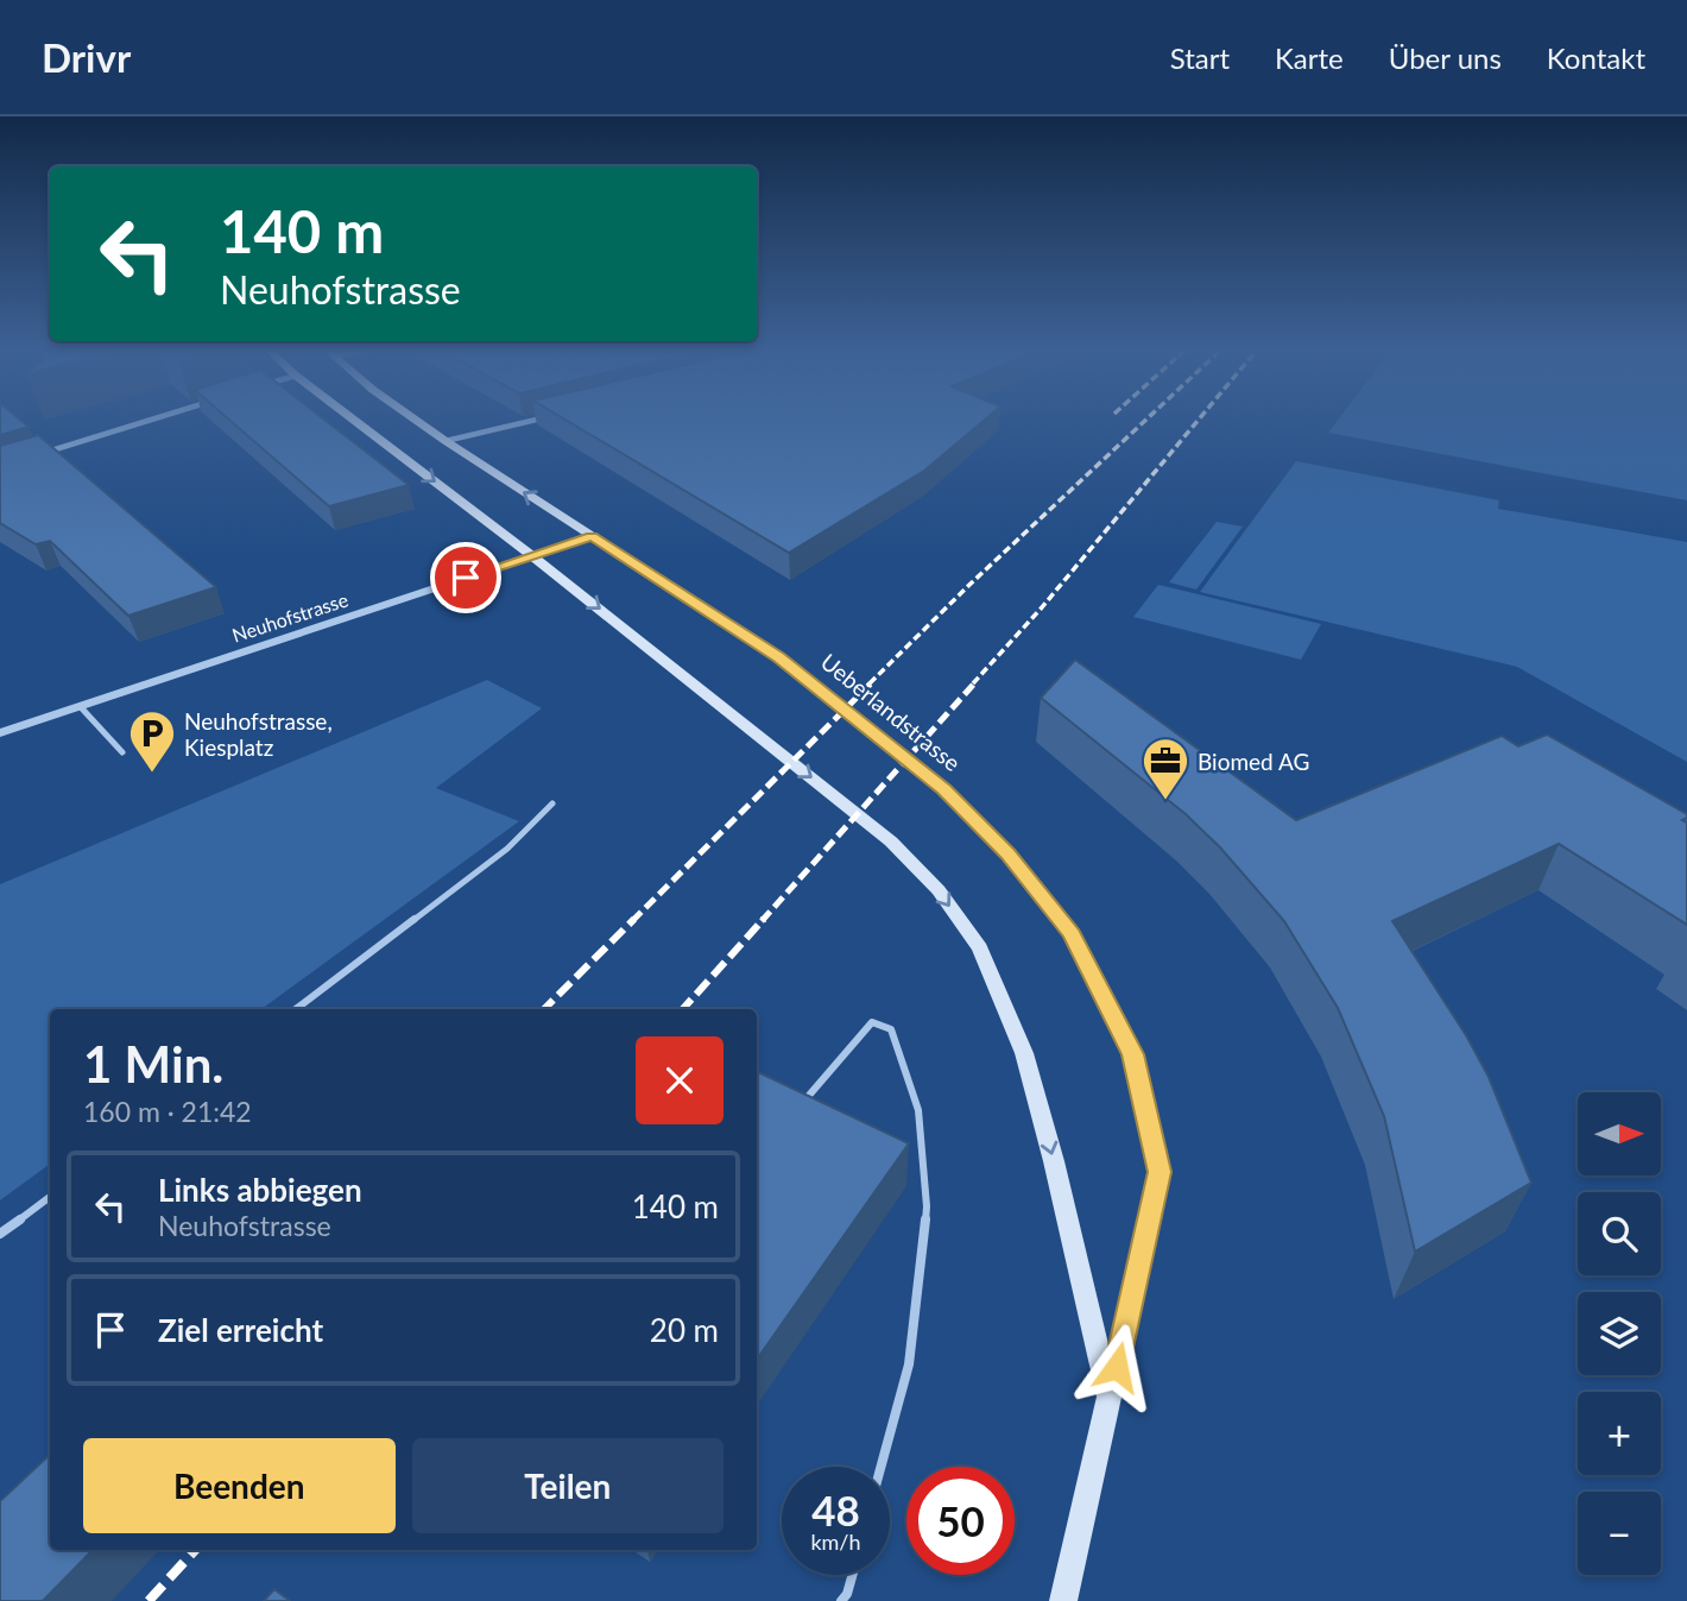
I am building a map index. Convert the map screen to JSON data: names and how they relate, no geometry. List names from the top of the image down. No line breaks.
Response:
{"streets":{"main road":["Ueberlandstrasse"],"street":["Neuhofstrasse"]},"crossings":[["Neuhofstrasse","Ueberlandstrasse"]],"places":{"parking":["Neuhofstrasse, Kiesplatz"],"office":["Biomed AG"]},"north":"right","page":{"header":"Drivr","nav":["Start","Karte","Über uns","Kontakt"],"turn":["140 m","Neuhofstrasse"],"heading":["1 Min.","160 m · 21:42"],"map_buttons":["+","−"],"list":[{"name":"Links abbiegen","note":"Neuhofstrasse","value":"140 m"},{"name":"Ziel erreicht","value":"20 m"}],"buttons":["Beenden","Teilen"],"speed":"48 km/h","limit":"50"}}
